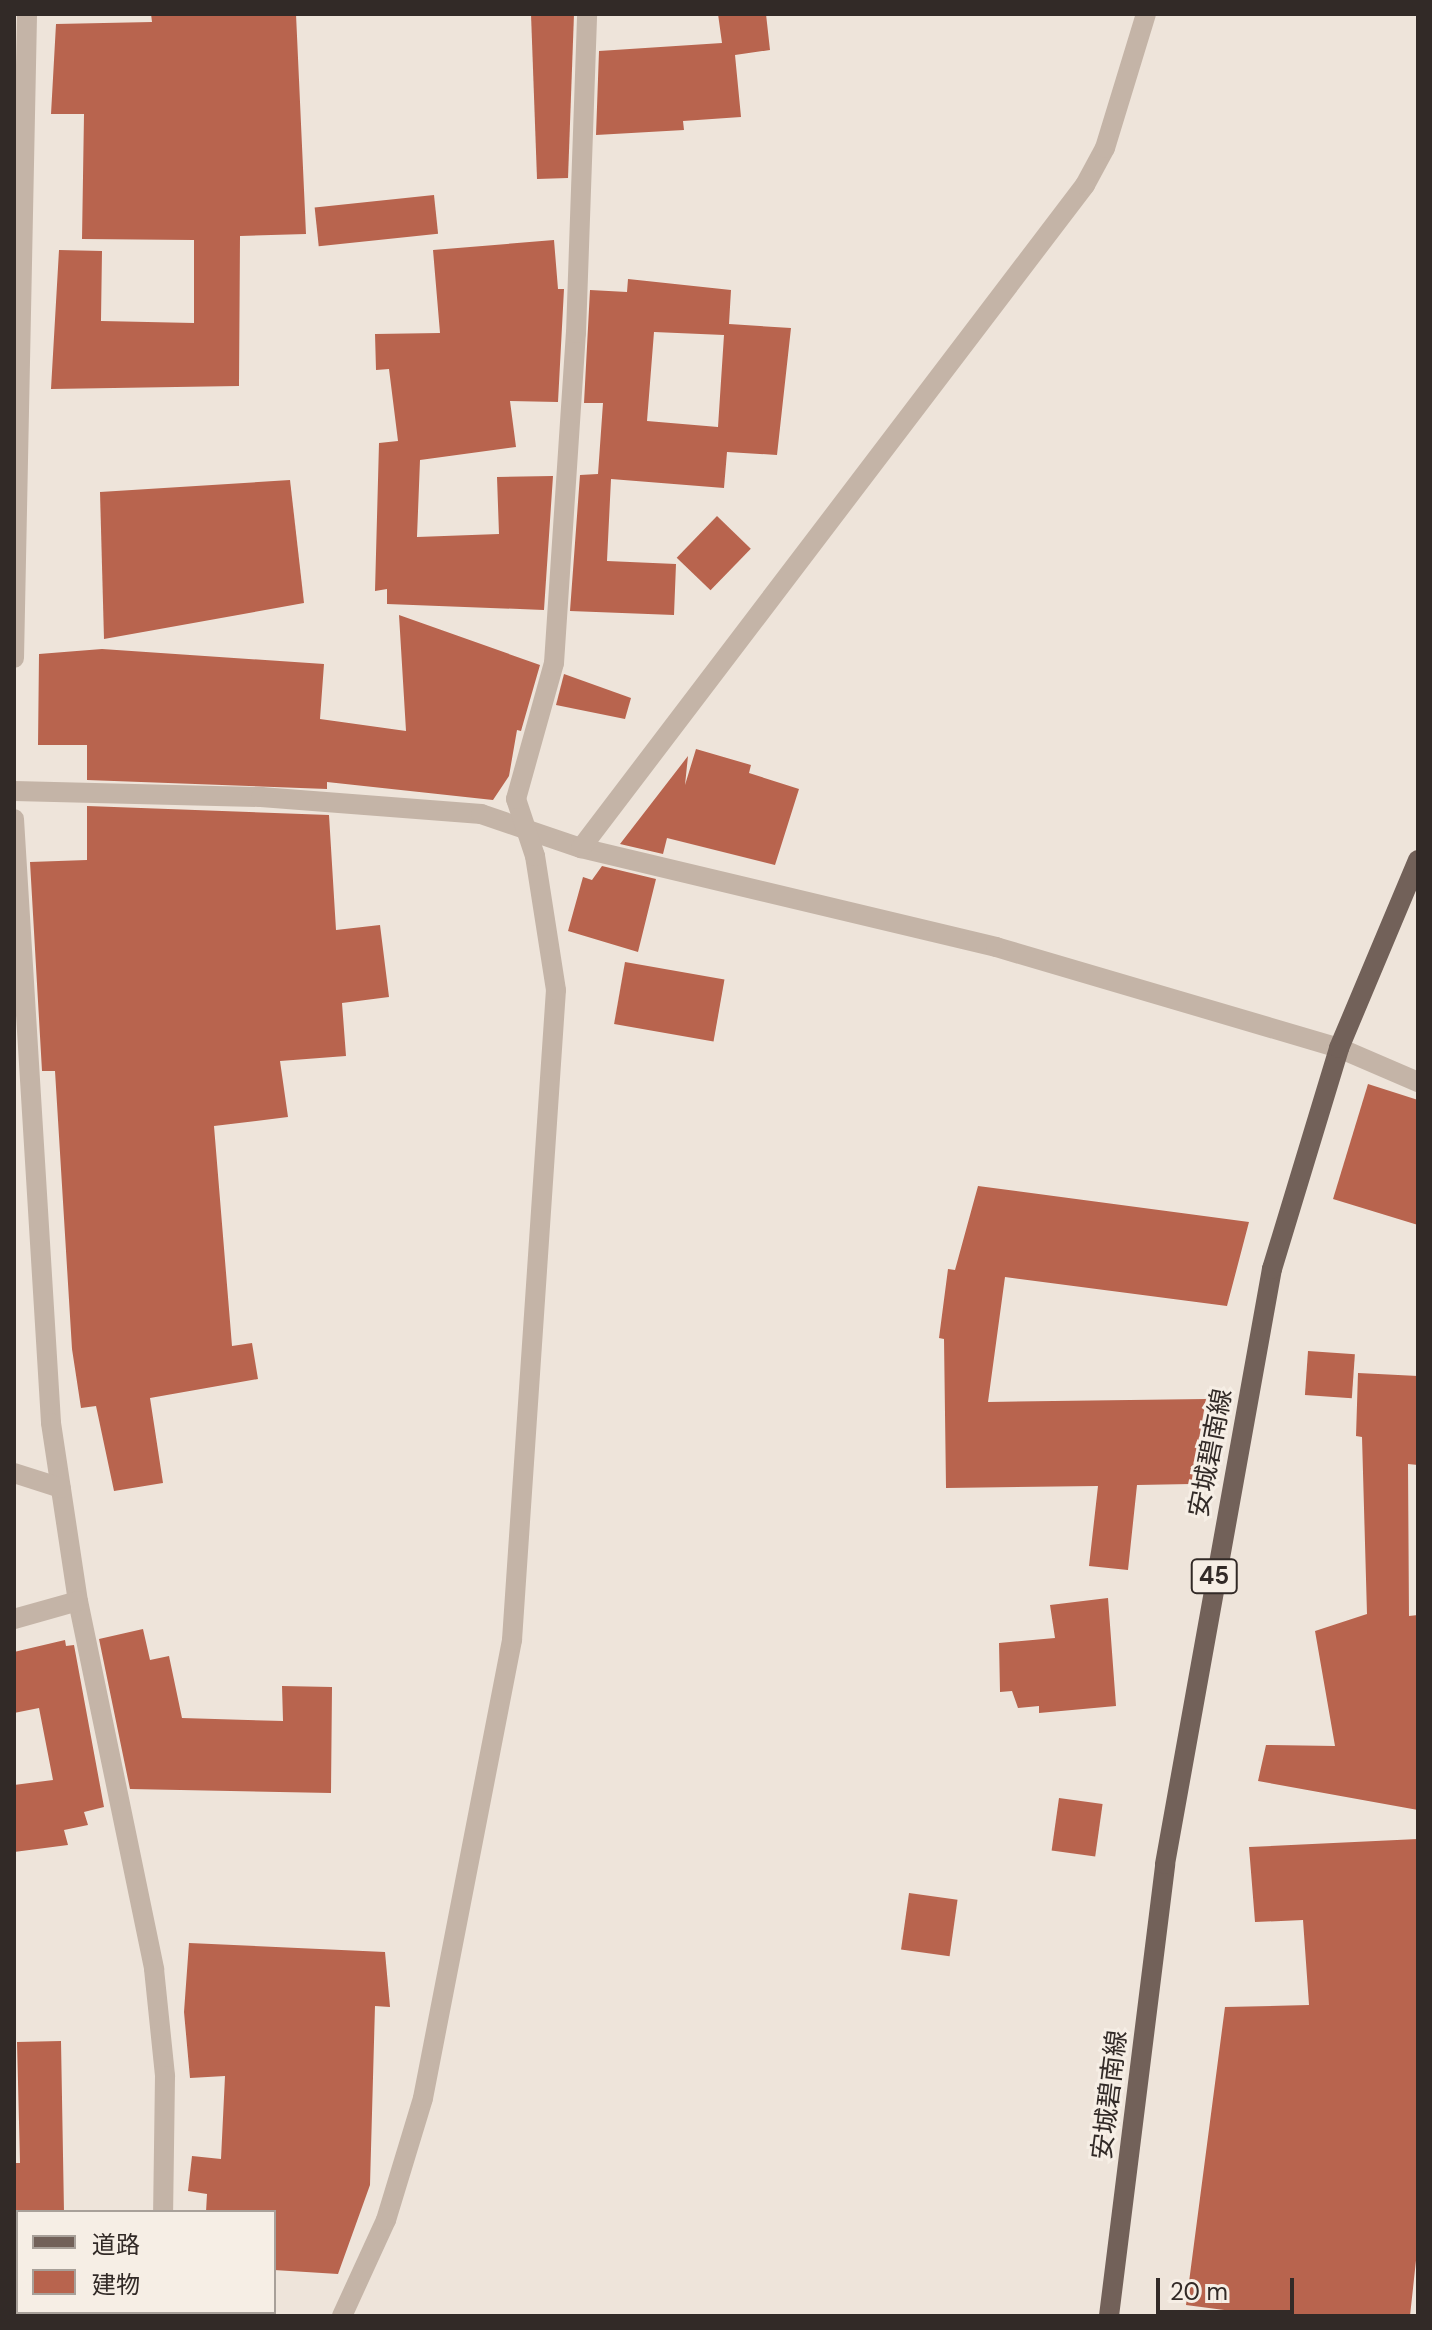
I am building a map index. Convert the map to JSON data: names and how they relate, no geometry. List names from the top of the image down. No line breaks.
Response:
{"streets":{"main road":["安城碧南線","45"]},"legend":["道路","建物"],"scale_bar":"20 m"}
